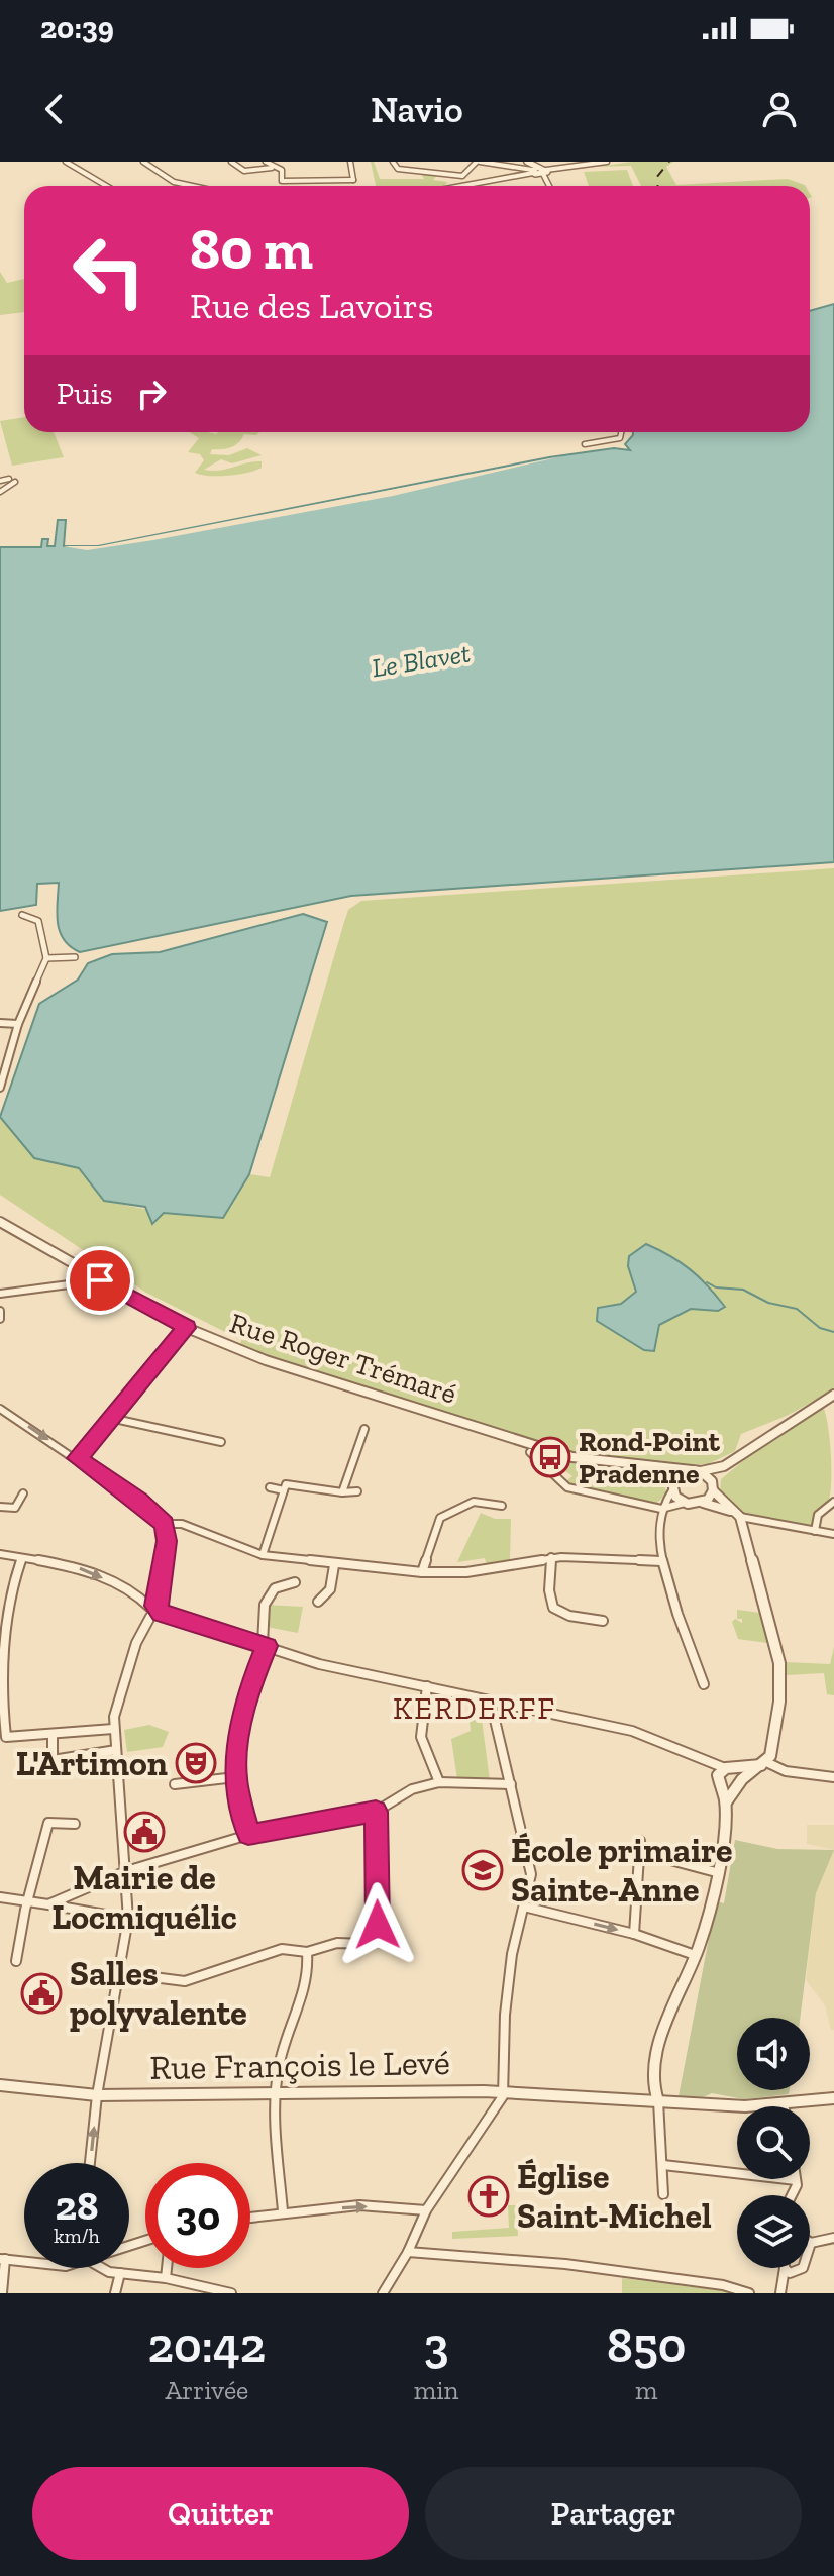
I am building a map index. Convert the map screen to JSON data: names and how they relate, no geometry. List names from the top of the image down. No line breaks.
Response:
{"streets":{"street":["Rue Roger Trémaré","Rue François le Levé"]},"districts":["KERDERFF"],"water":["Le Blavet"],"places":{"bus stop":["Rond-Point Pradenne"],"theatre":["L'Artimon"],"public building":["Mairie de Locmiquélic","Salles polyvalente"],"school or university":["École primaire Sainte-Anne"],"church":["Église Saint-Michel"]},"page":{"status":"20:39","header":"Navio","turn":["80 m","Rue des Lavoirs"],"then":"Puis","speed":"28 km/h","limit":"30","eta":["20:42","Arrivée","3","min","850","m"],"buttons":["Quitter","Partager"]}}
